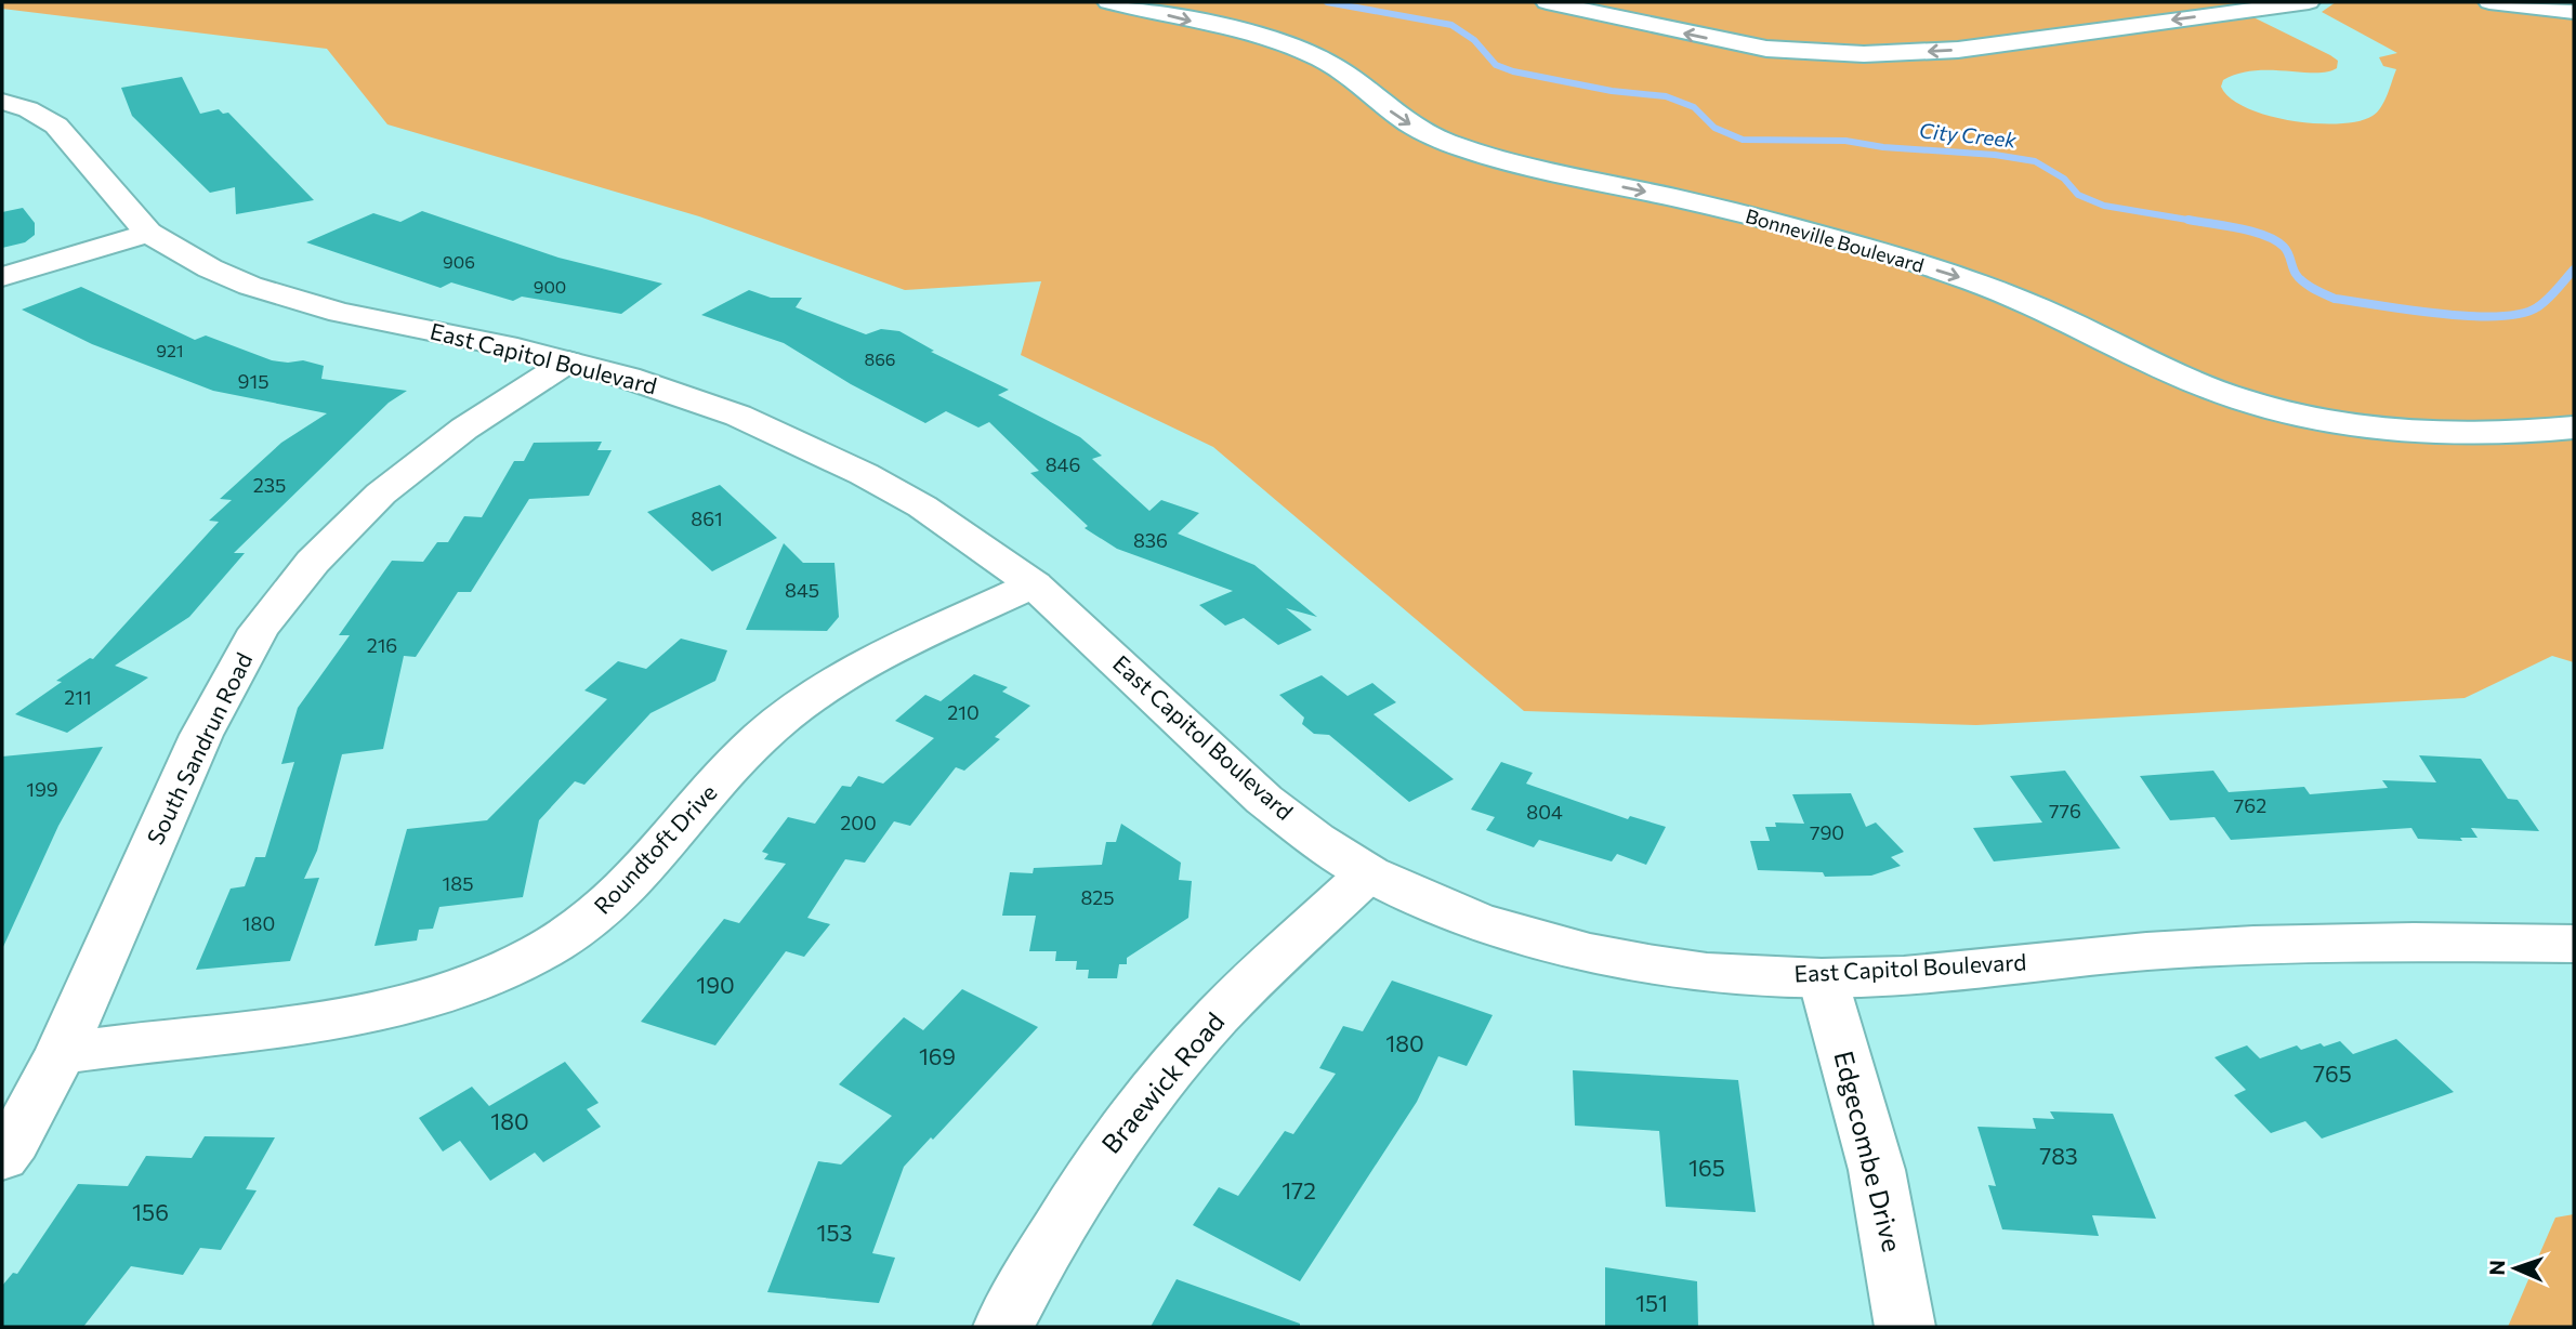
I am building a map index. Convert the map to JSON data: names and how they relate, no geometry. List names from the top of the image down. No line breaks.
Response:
{"streets":{"street":["Bonneville Boulevard","East Capitol Boulevard","South Sandrun Road","Roundtoft Drive","Braewick Road","Edgecombe Drive"]},"crossings":[["East Capitol Boulevard","South Sandrun Road"],["East Capitol Boulevard","Roundtoft Drive"],["East Capitol Boulevard","Braewick Road"],["East Capitol Boulevard","Edgecombe Drive"],["South Sandrun Road","Roundtoft Drive"]],"water":["City Creek"],"house_numbers":["906","900","921","866","915","846","235","861","836","845","216","211","210","199","762","776","804","200","790","185","825","180","190","180","169","765","180","783","165","172","156","153","151"],"north":"left"}
